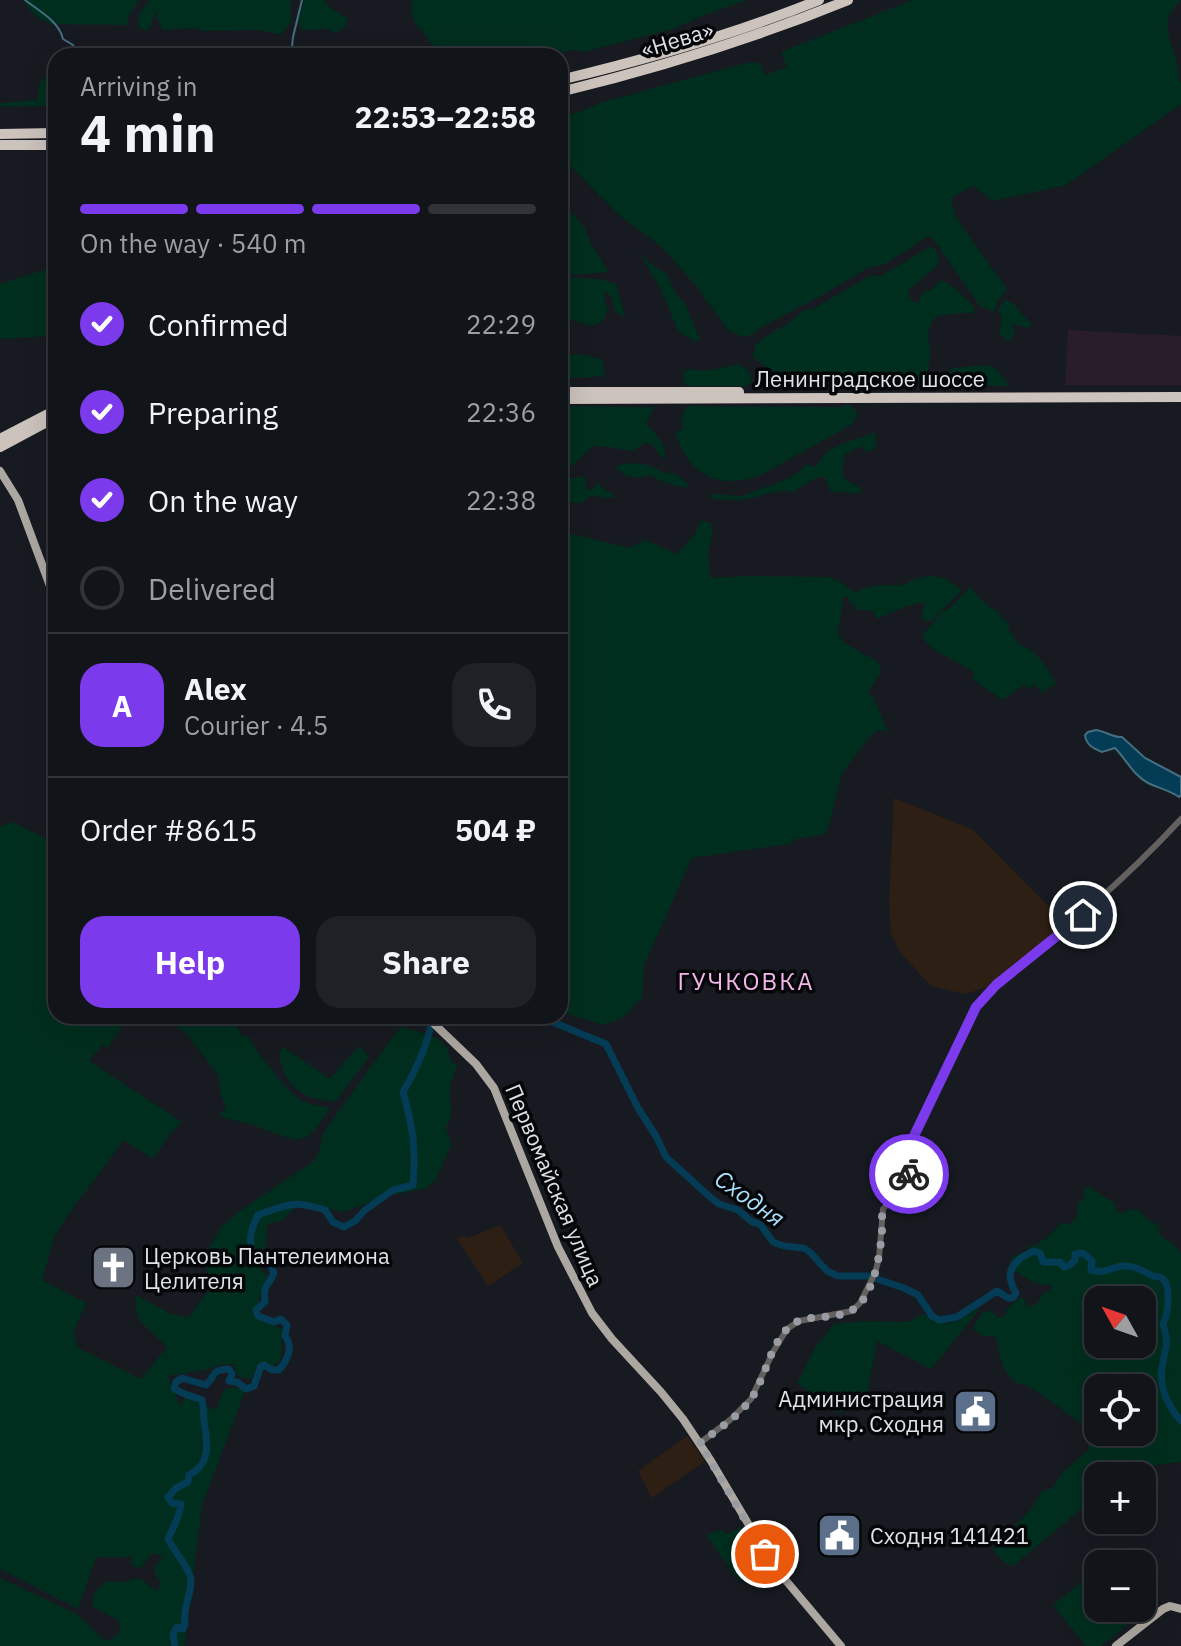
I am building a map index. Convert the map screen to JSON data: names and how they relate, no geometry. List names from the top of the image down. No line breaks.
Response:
{"streets":{"highway":["«Нева»","Ленинградское шоссе"],"main road":["Первомайская улица"]},"districts":["ГУЧКОВКА"],"water":["Сходня"],"places":{"church":["Церковь Пантелеимона Целителя"],"public building":["Администрация мкр. Сходня","Сходня 141421"]},"north":"top left","page":{"heading":["4 min","Arriving in","22:53–22:58"],"panel":["Alex","Courier · 4.5","Order #8615","504 ₽"],"bar":"On the way · 540 m","list":[["Confirmed","22:29"],["Preparing","22:36"],["On the way","22:38"],"Delivered"],"round":"A","buttons":["Help","Share"],"map_buttons":["+","−"]}}
